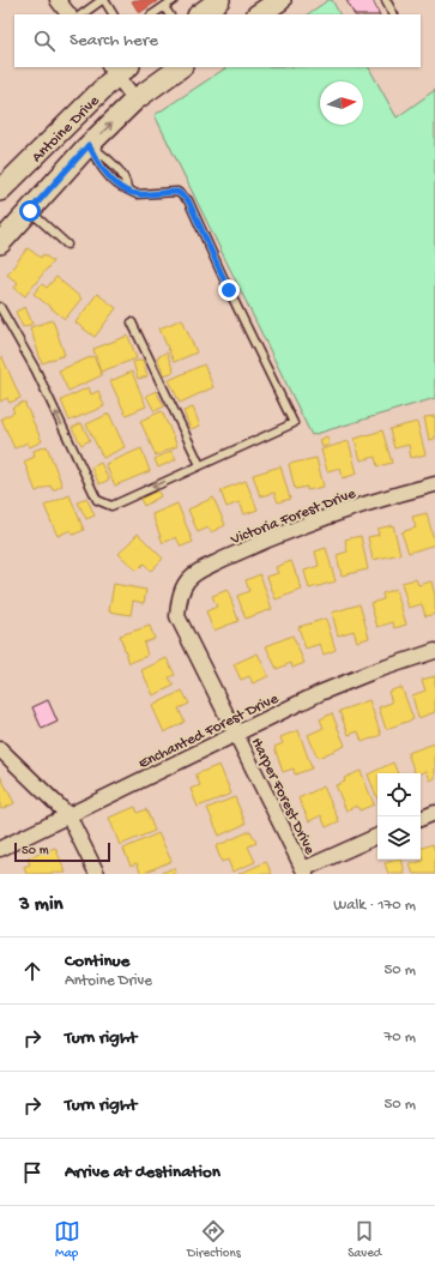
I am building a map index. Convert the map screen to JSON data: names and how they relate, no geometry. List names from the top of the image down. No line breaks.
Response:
{"streets":{"main road":["Antoine Drive"],"street":["Victoria Forest Drive","Enchanted Forest Drive","Harper Forest Drive"]},"crossings":[["Victoria Forest Drive","Harper Forest Drive"],["Enchanted Forest Drive","Harper Forest Drive"]],"scale_bar":"50 m","north":"right","page":{"search":"Search here","scale":"50 m","heading":["3 min","Walk · 170 m"],"list":[["Continue","Antoine Drive","50 m"],["Turn right","70 m"],["Turn right","50 m"],"Arrive at destination"],"nav":["Map","Directions","Saved"]}}
